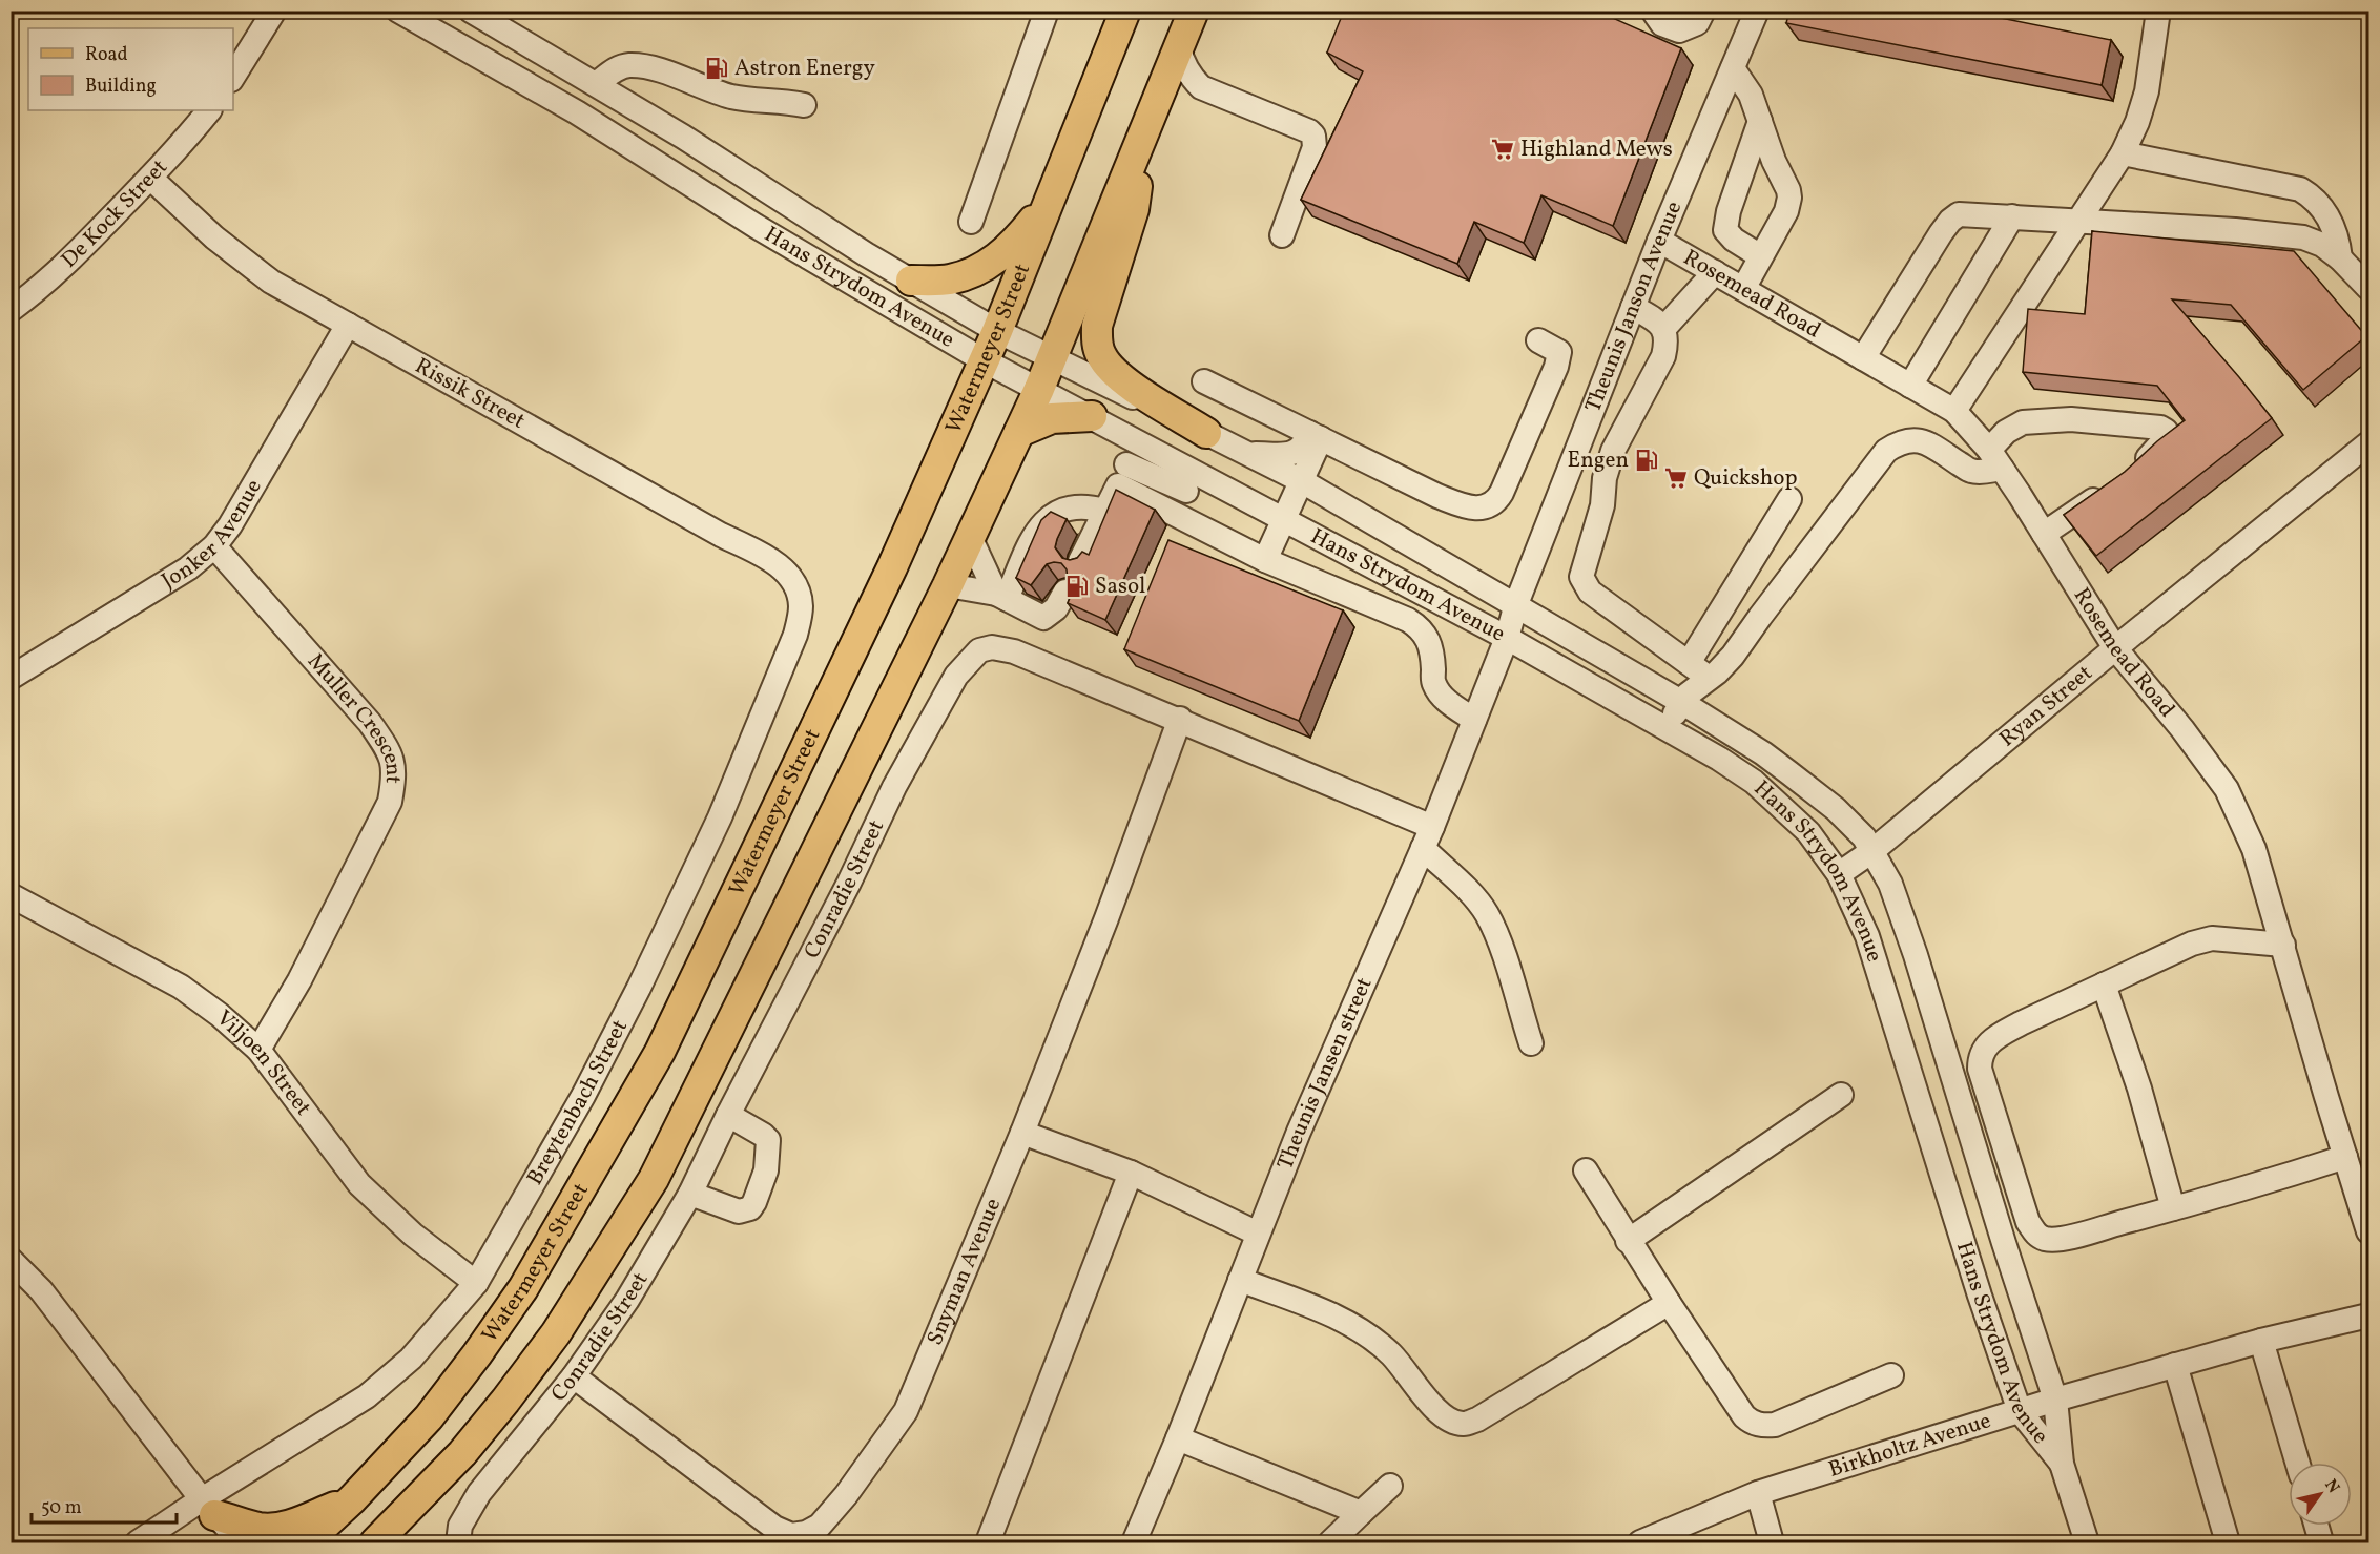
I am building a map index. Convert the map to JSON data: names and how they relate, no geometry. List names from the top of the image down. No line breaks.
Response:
{"streets":{"main road":["Watermeyer Street"],"street":["De Kock Street","Hans Strydom Avenue","Rosemead Road","Theunis Janson Avenue","Rissik Street","Jonker Avenue","Ryan Street","Muller Crescent","Conradie Street","Viljoen Street","Theunis Jansen street","Breytenbach Street","Snyman Avenue","Birkholtz Avenue"]},"crossings":[["De Kock Street","Rissik Street"],["Hans Strydom Avenue","Theunis Janson Avenue"],["Hans Strydom Avenue","Watermeyer Street"],["Hans Strydom Avenue","Ryan Street"],["Hans Strydom Avenue","Theunis Jansen street"],["Hans Strydom Avenue","Birkholtz Avenue"],["Rosemead Road","Theunis Janson Avenue"],["Rosemead Road","Ryan Street"],["Theunis Janson Avenue","Theunis Jansen street"],["Rissik Street","Jonker Avenue"],["Rissik Street","Breytenbach Street"],["Jonker Avenue","Muller Crescent"],["Muller Crescent","Viljoen Street"],["Conradie Street","Theunis Jansen street"],["Conradie Street","Snyman Avenue"],["Viljoen Street","Breytenbach Street"]],"places":{"fuel station":["Astron Energy","Engen","Sasol"],"supermarket":["Highland Mews","Quickshop"]},"legend":["Road","Building"],"scale_bar":"50 m","north":"top right"}
